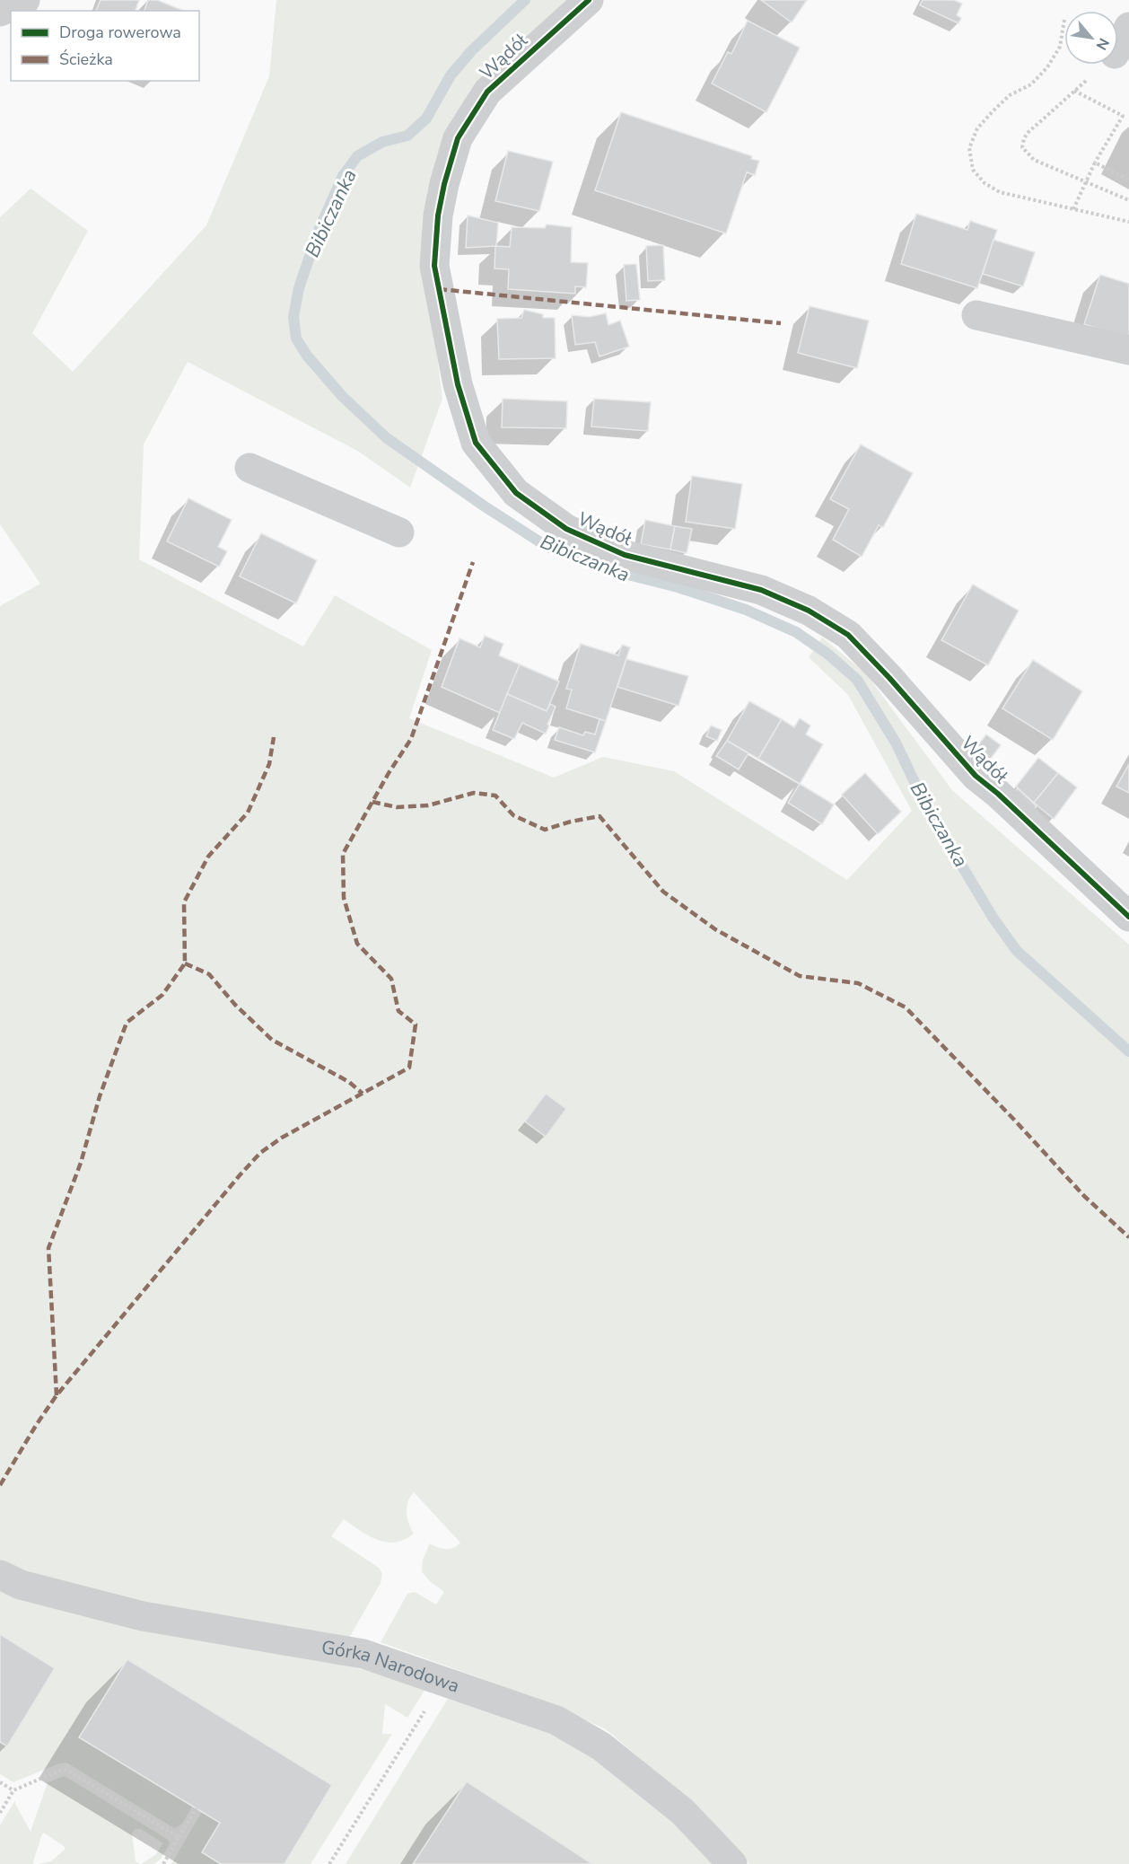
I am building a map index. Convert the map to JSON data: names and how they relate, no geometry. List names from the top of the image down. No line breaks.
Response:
{"streets":{"street":["Wądół","Górka Narodowa"]},"water":["Bibiczanka"],"legend":["Droga rowerowa","Ścieżka"],"north":"bottom right"}
